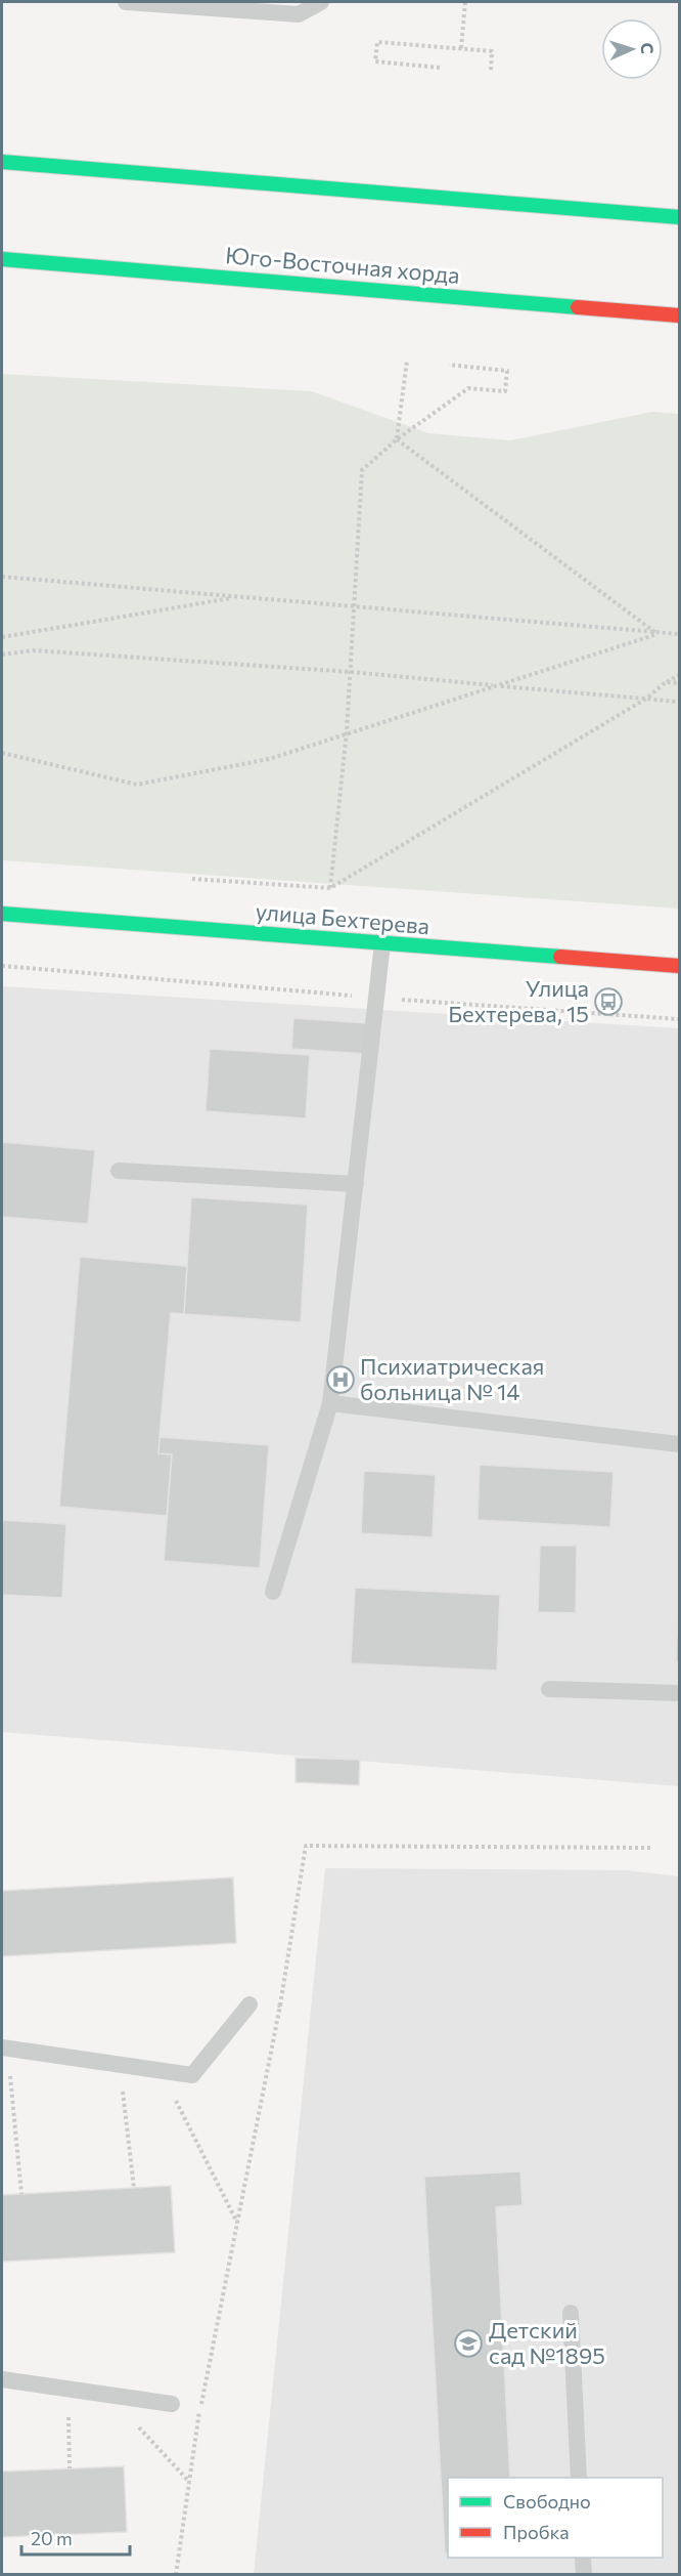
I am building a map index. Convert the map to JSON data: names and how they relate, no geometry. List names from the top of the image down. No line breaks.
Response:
{"streets":{"main road":["Юго-Восточная хорда","улица Бехтерева"]},"places":{"bus stop":["Улица Бехтерева, 15"],"hospital":["Психиатрическая больница № 14"],"school or university":["Детский сад №1895"]},"legend":["Свободно","Пробка"],"scale_bar":"20 m","north":"right"}
